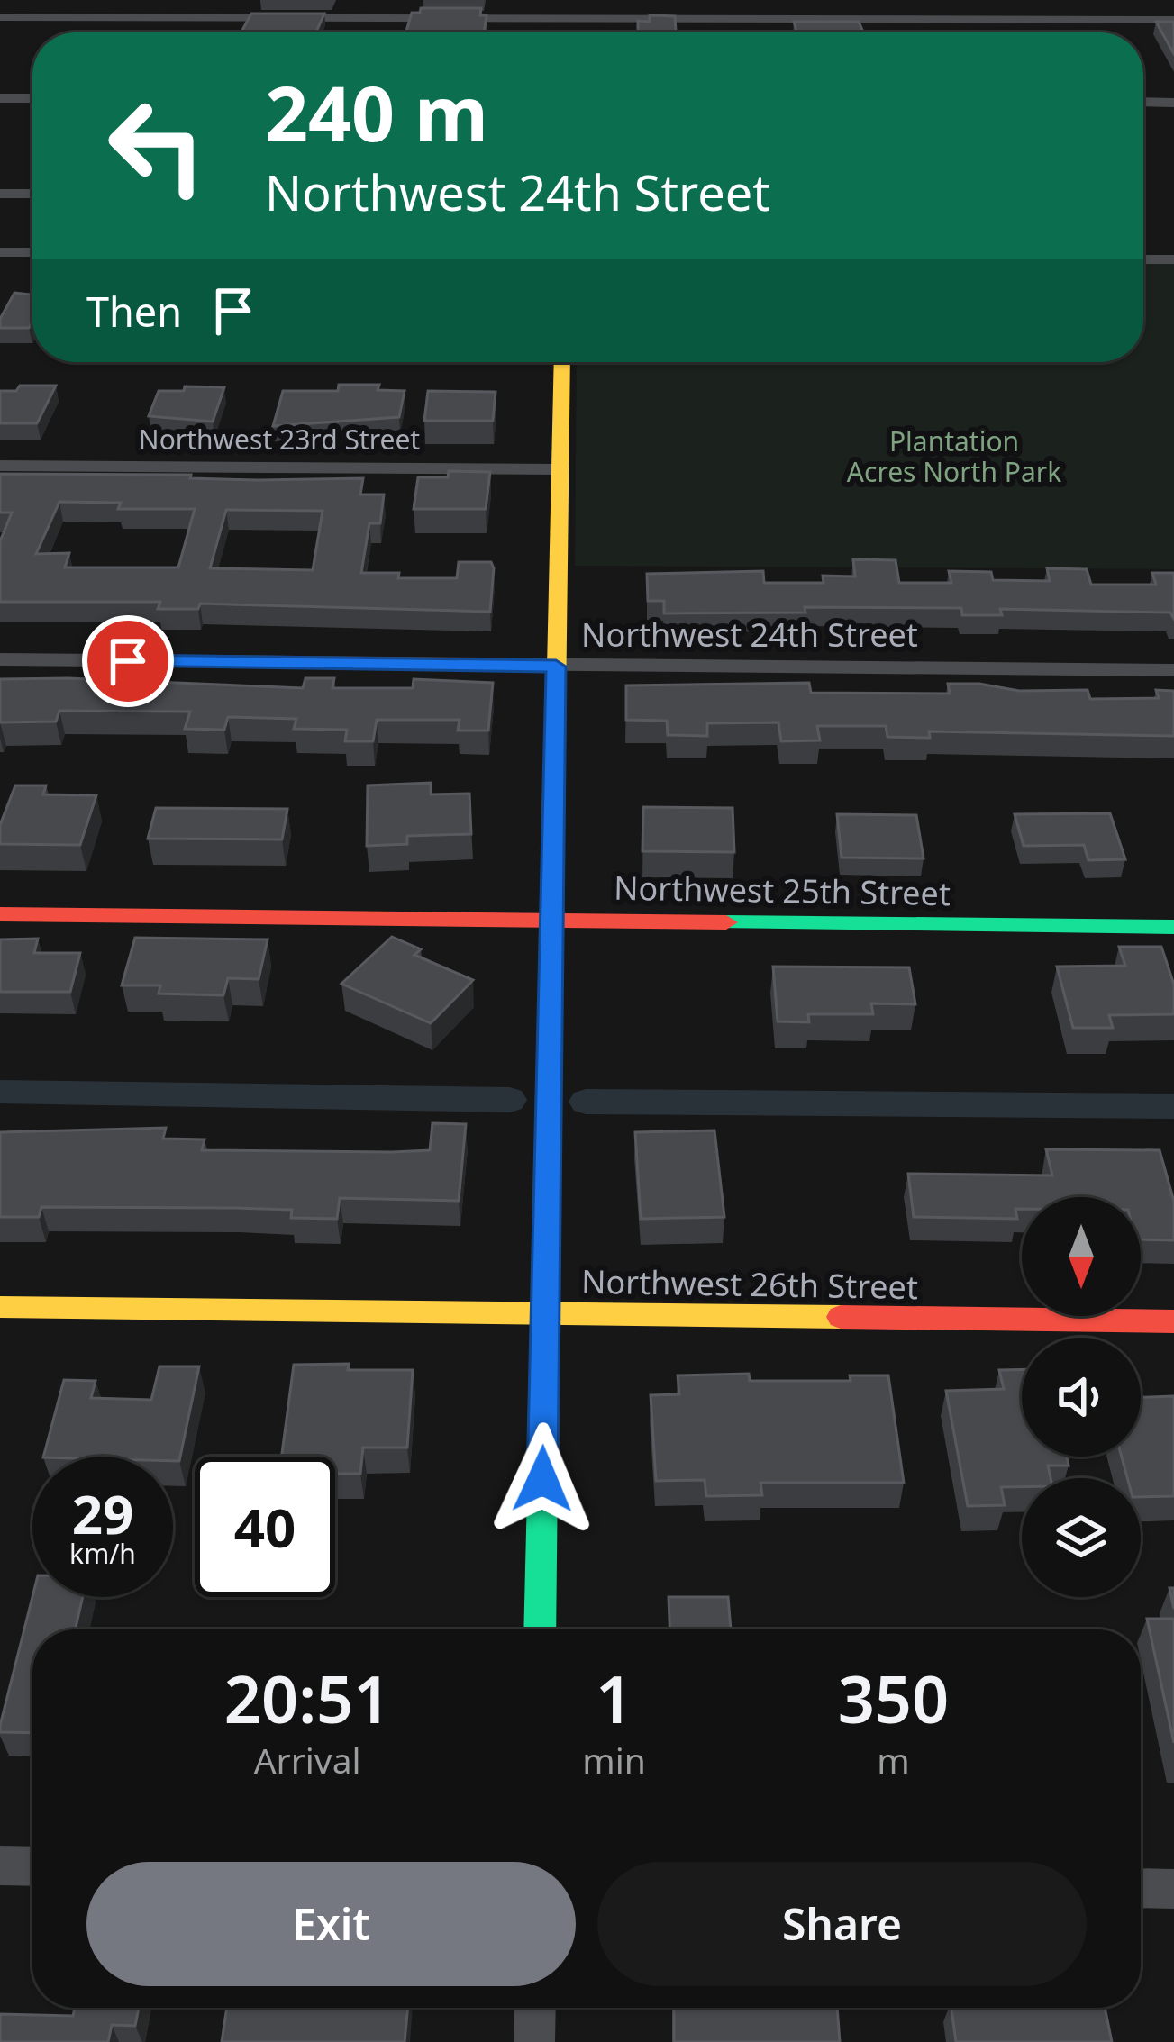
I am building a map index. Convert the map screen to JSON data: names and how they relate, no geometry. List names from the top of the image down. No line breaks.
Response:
{"streets":{"street":["Northwest 23rd Street","Northwest 24th Street","Northwest 25th Street","Northwest 26th Street"]},"parks":["Plantation Acres North Park"],"north":"bottom","page":{"turn":["240 m","Northwest 24th Street"],"then":"Then","speed":"29 km/h","limit":"40","eta":["20:51","Arrival","1","min","350","m"],"buttons":["Exit","Share"]}}
